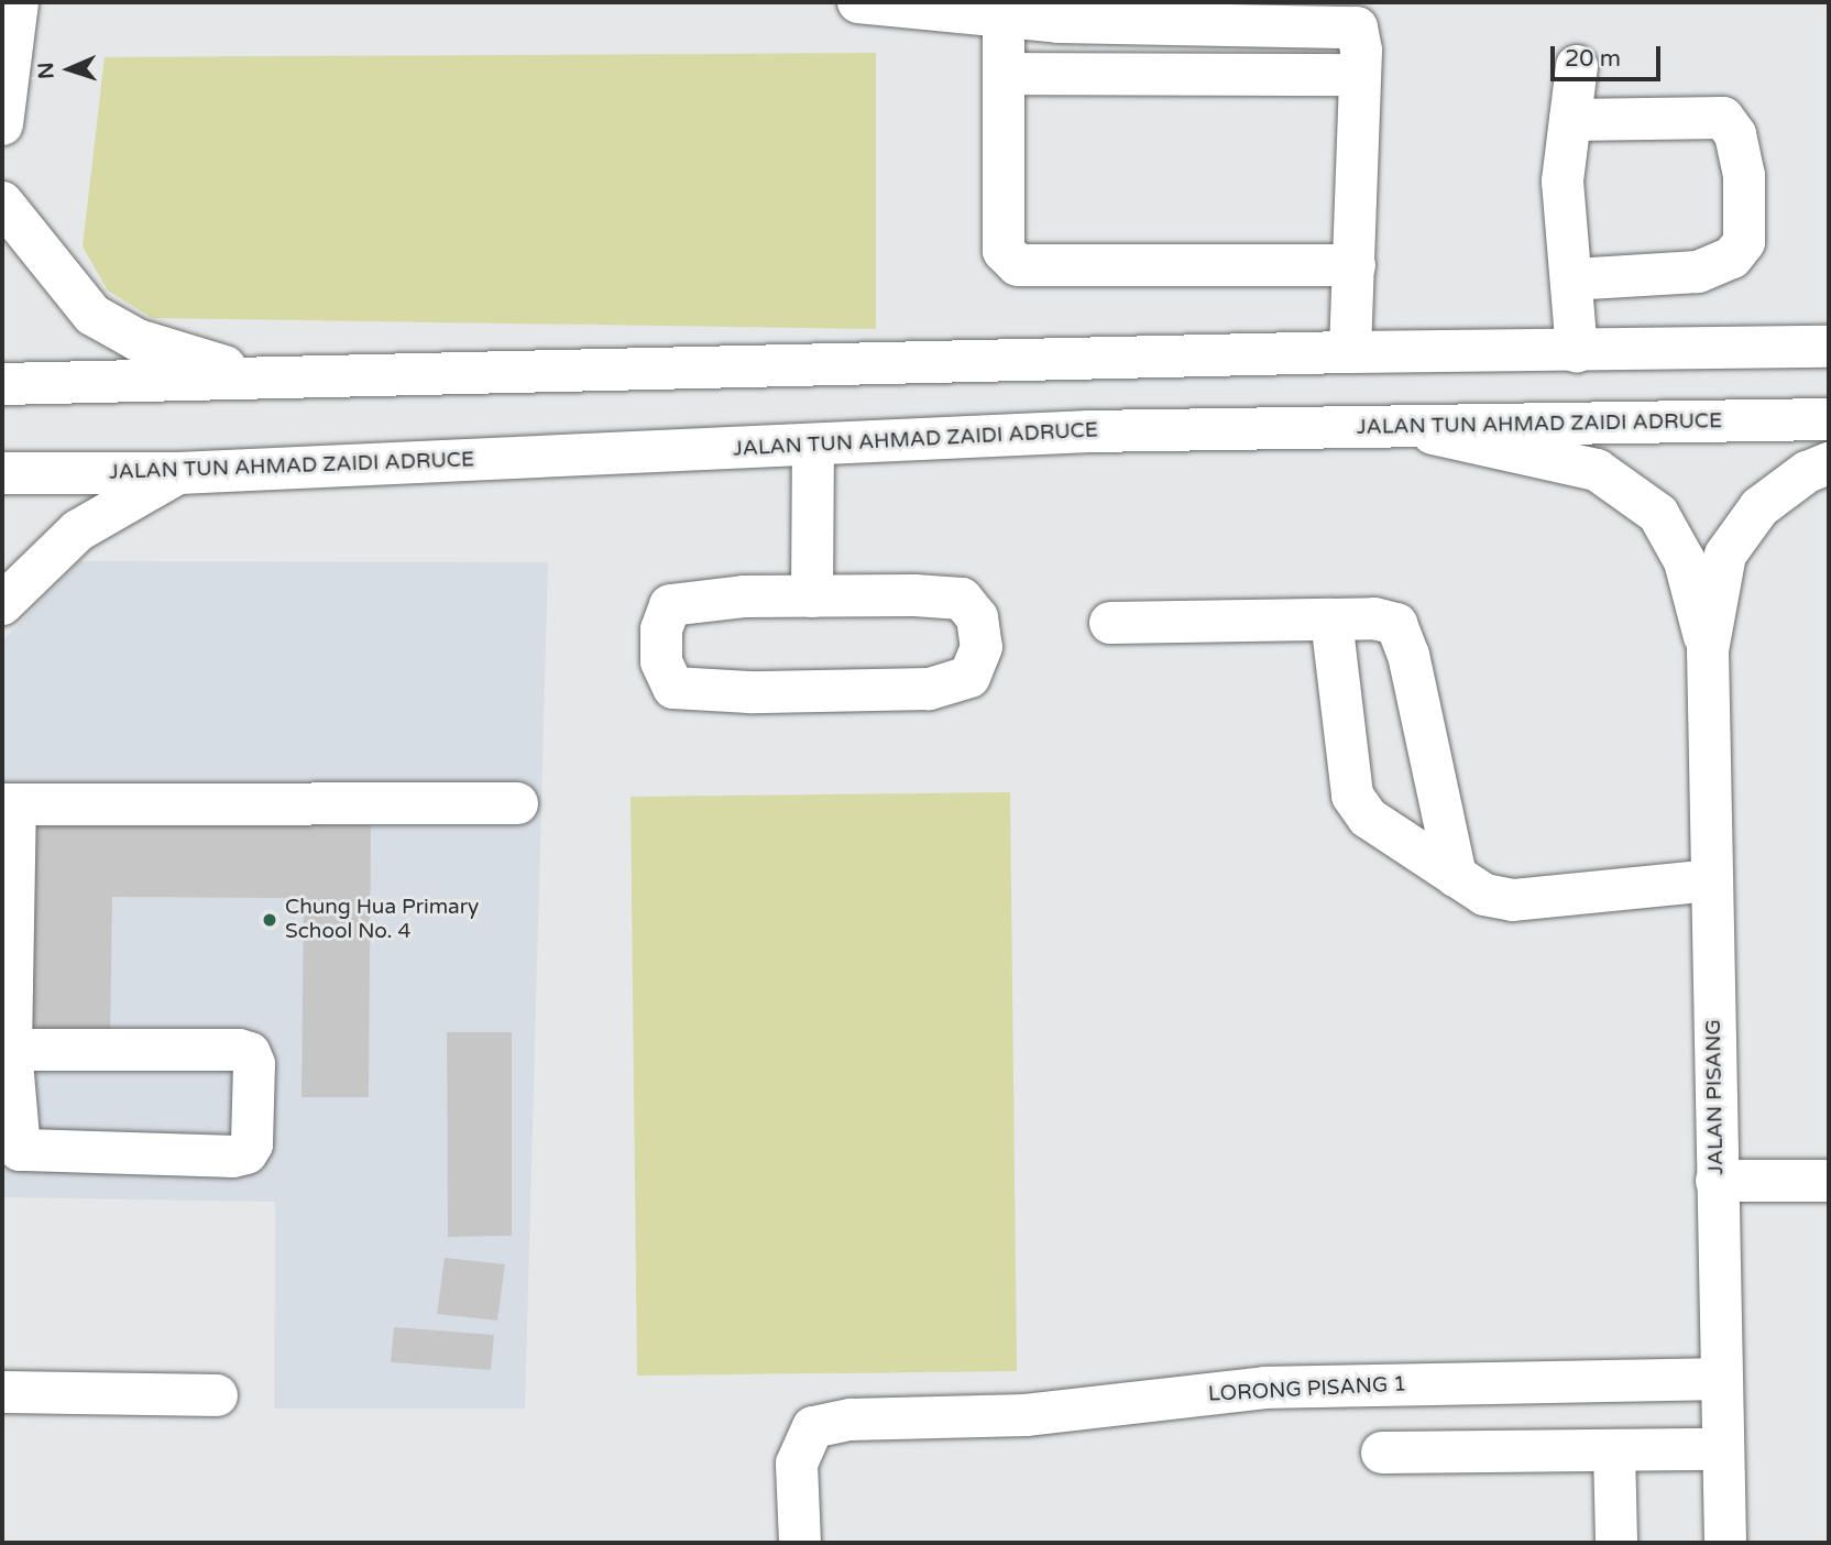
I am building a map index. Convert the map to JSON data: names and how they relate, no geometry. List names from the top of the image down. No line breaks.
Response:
{"streets":{"main road":["JALAN TUN AHMAD ZAIDI ADRUCE","JALAN PISANG","LORONG PISANG 1"]},"crossings":[["JALAN TUN AHMAD ZAIDI ADRUCE","JALAN PISANG"],["JALAN PISANG","LORONG PISANG 1"]],"places":["Chung Hua Primary School No. 4"],"scale_bar":"20 m","north":"left"}
